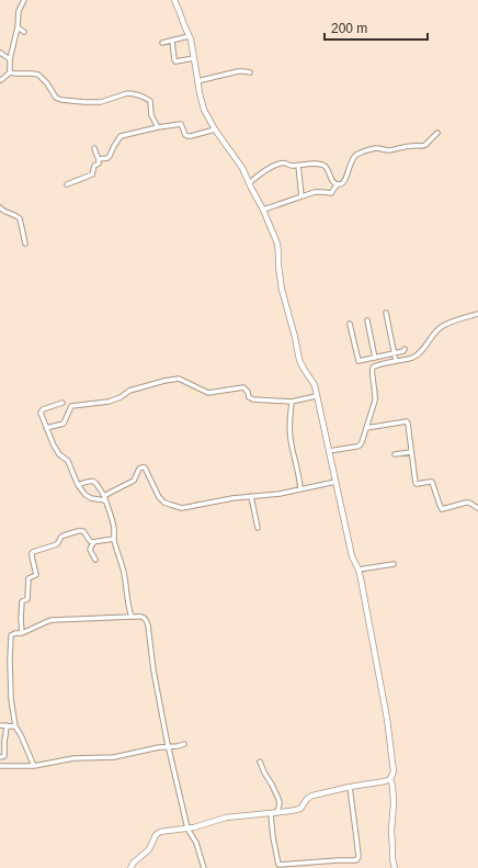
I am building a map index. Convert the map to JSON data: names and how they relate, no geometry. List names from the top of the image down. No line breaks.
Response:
{"scale_bar":"200 m"}
